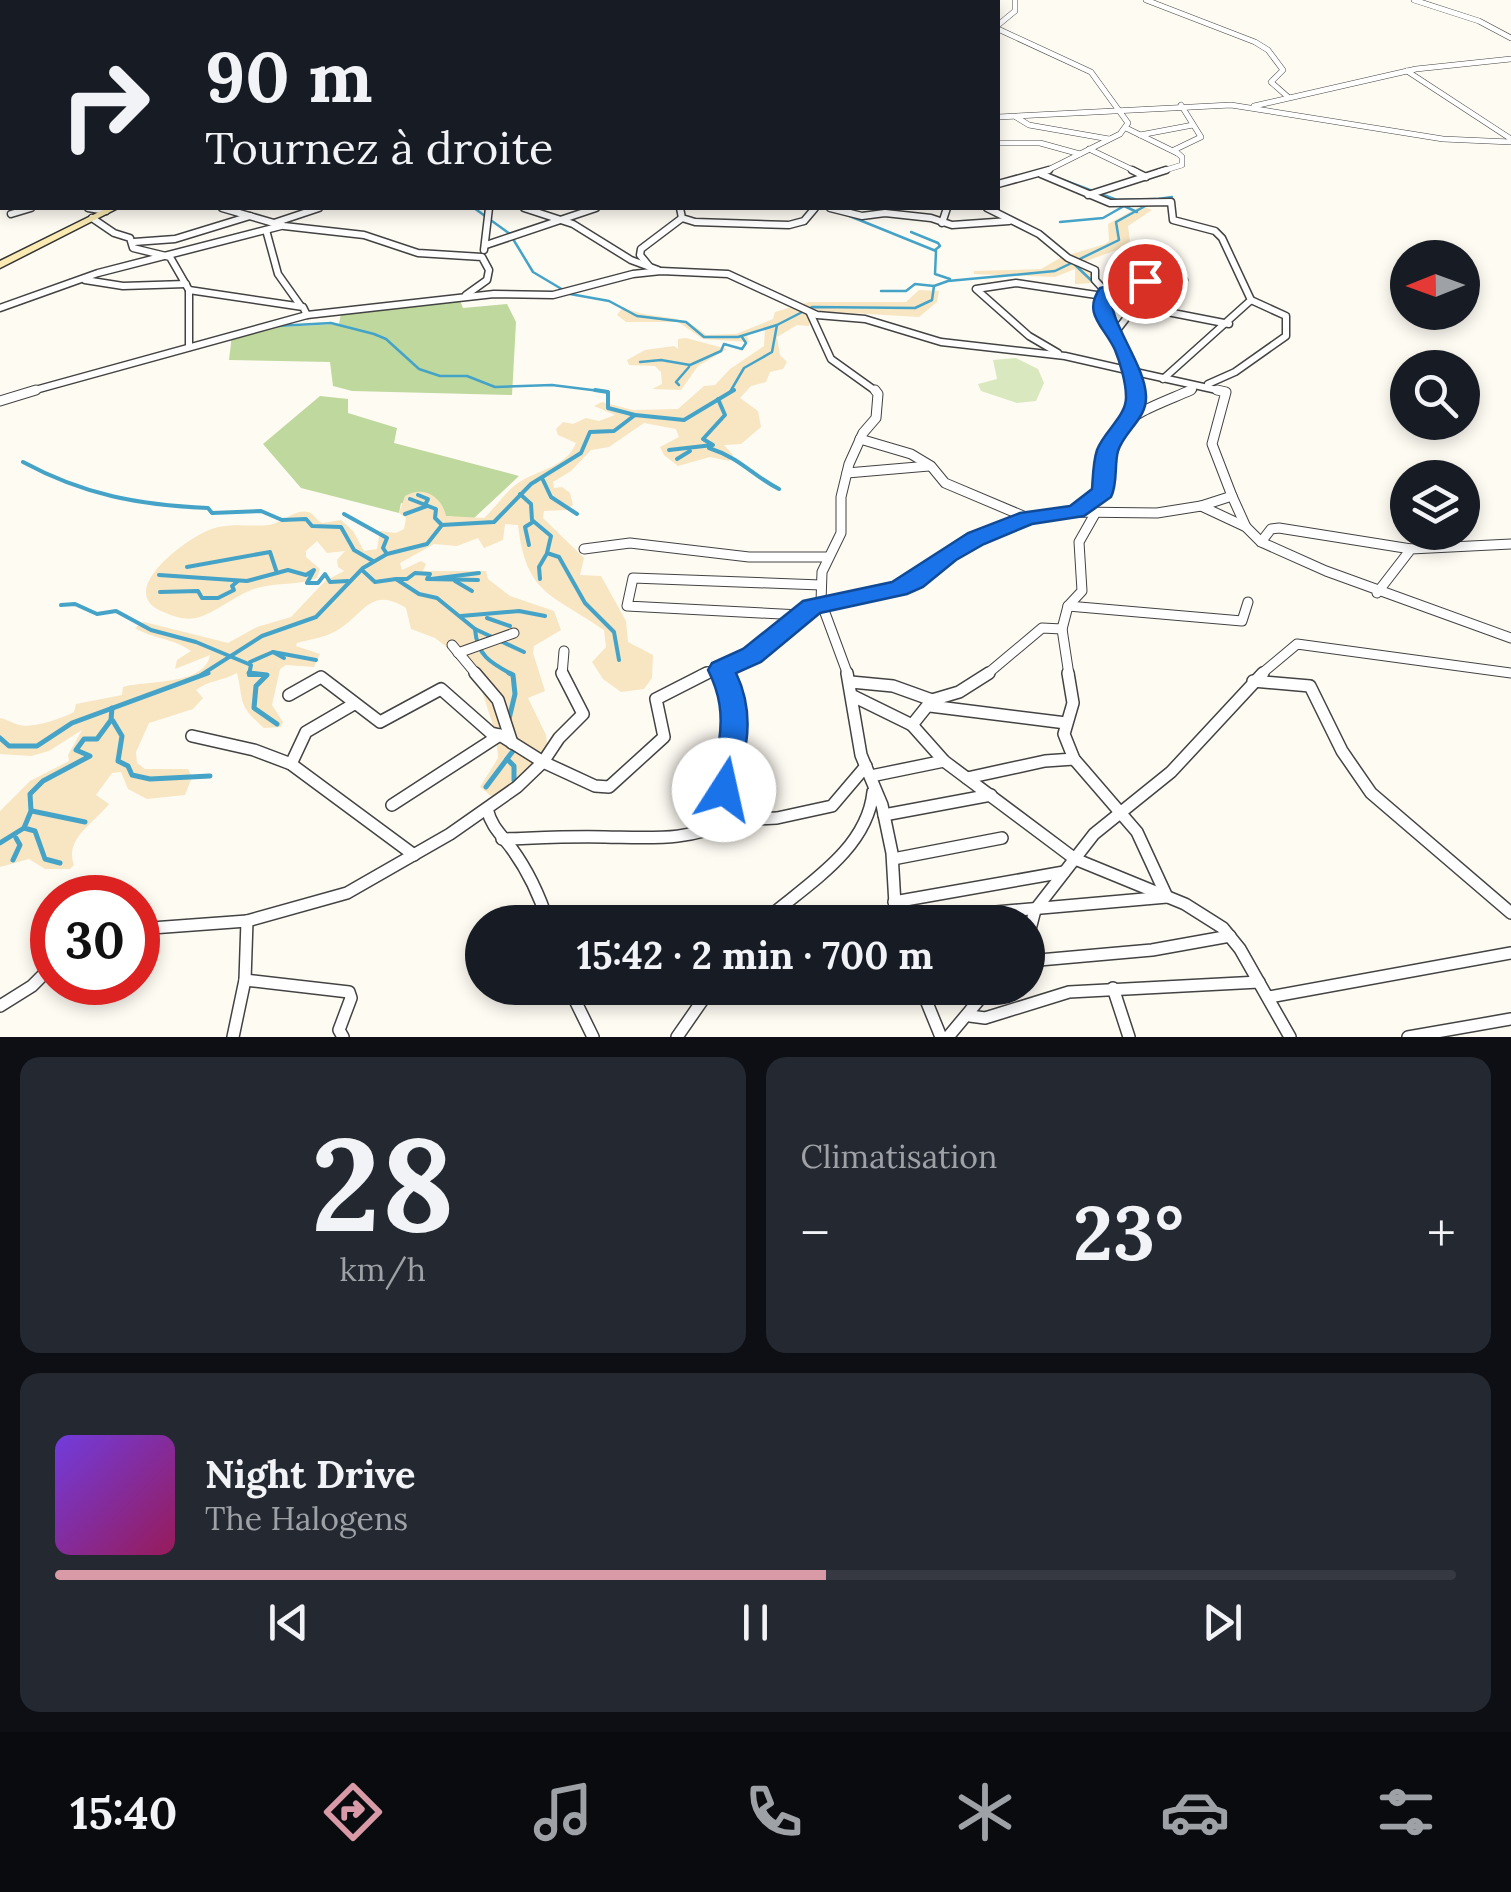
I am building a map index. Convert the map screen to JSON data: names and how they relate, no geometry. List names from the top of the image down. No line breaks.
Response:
{"north":"left","page":{"turn":["90 m","Tournez à droite"],"limit":"30","trip":"15:42 · 2 min · 700 m","tile":[["28","km/h"],"Climatisation"],"heat":["−","23°","+"],"song":["Night Drive","The Halogens"],"tabs":"15:40"}}
